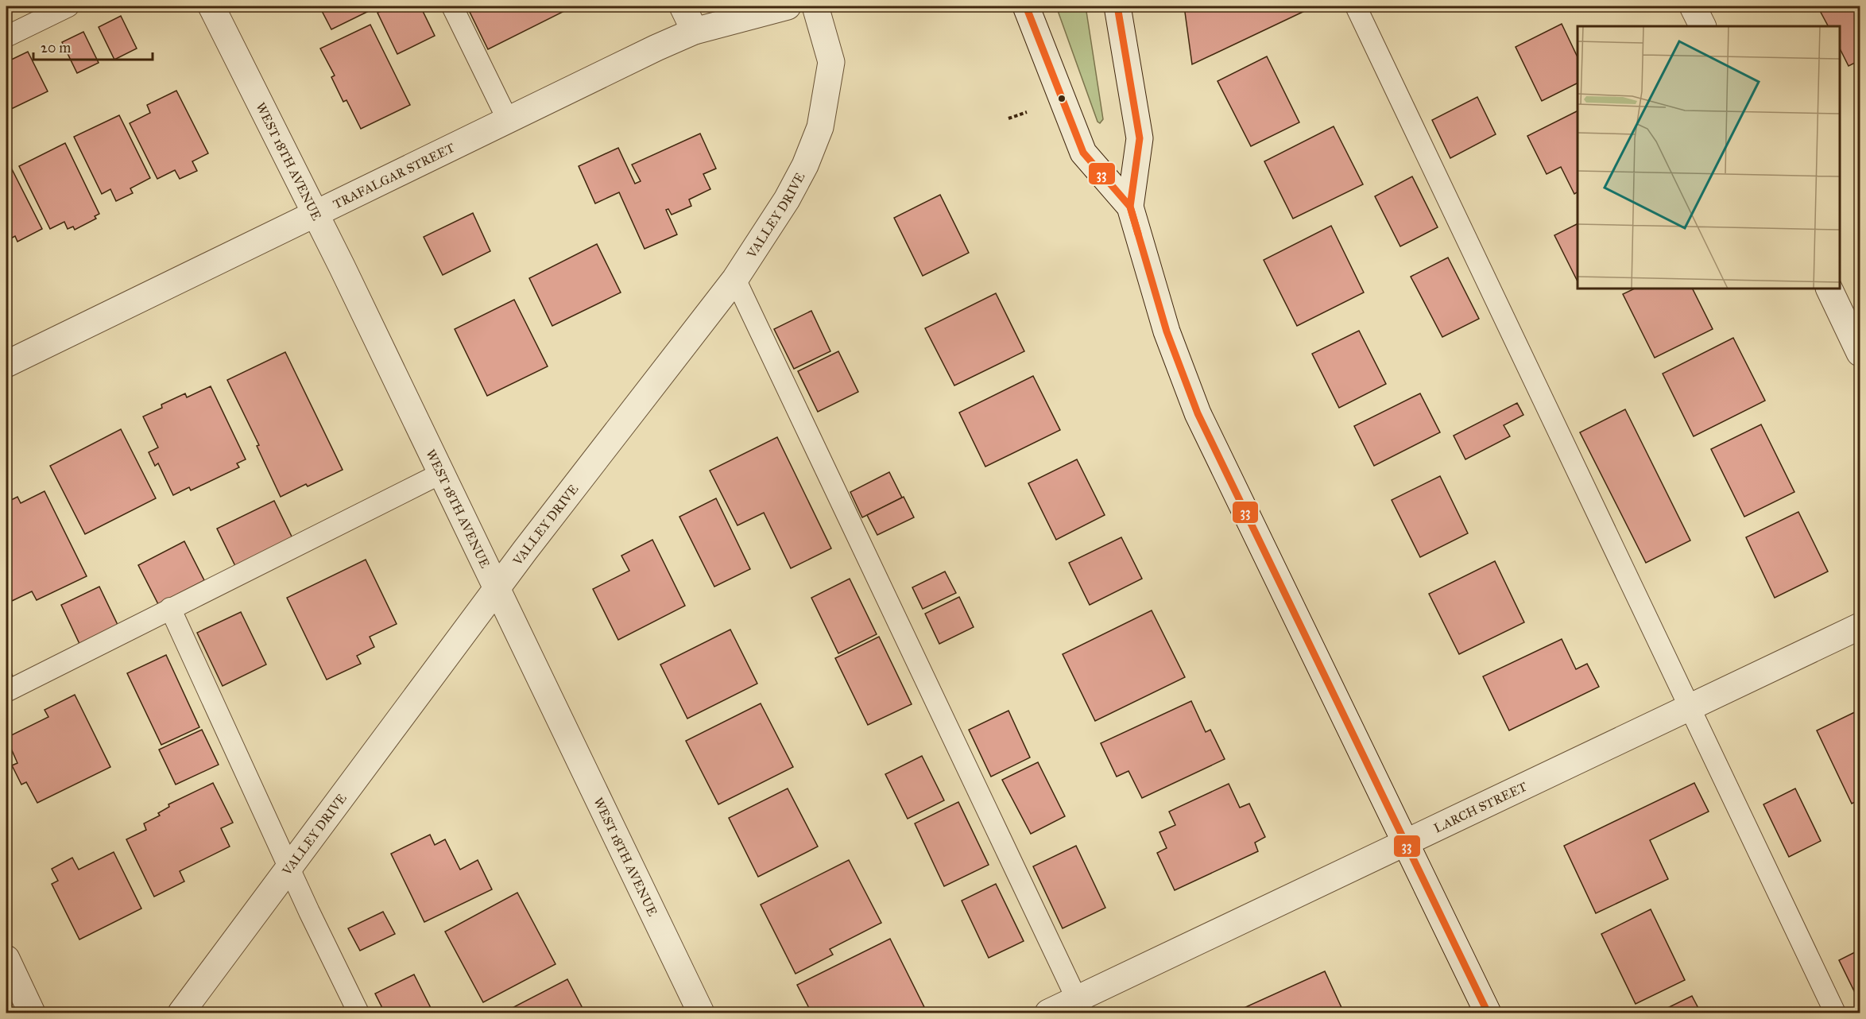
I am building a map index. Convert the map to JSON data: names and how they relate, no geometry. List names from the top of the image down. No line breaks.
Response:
{"streets":{"street":["WEST 18TH AVENUE","TRAFALGAR STREET","VALLEY DRIVE","LARCH STREET"]},"crossings":[["WEST 18TH AVENUE","TRAFALGAR STREET"],["WEST 18TH AVENUE","VALLEY DRIVE"]],"lines":["transit line 33"],"scale_bar":"20 m"}
